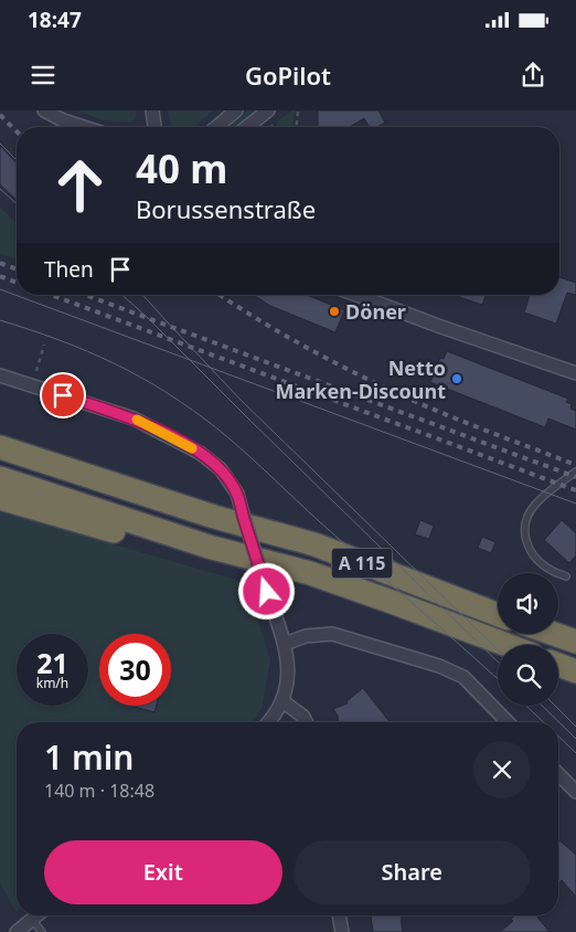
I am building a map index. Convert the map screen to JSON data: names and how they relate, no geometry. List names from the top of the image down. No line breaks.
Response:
{"streets":{"highway":["A 115"]},"places":["Döner","Netto Marken-Discount"],"page":{"status":"18:47","header":"GoPilot","turn":["40 m","Borussenstraße"],"then":"Then","speed":"21 km/h","limit":"30","heading":["1 min","140 m · 18:48"],"buttons":["Exit","Share"]}}
